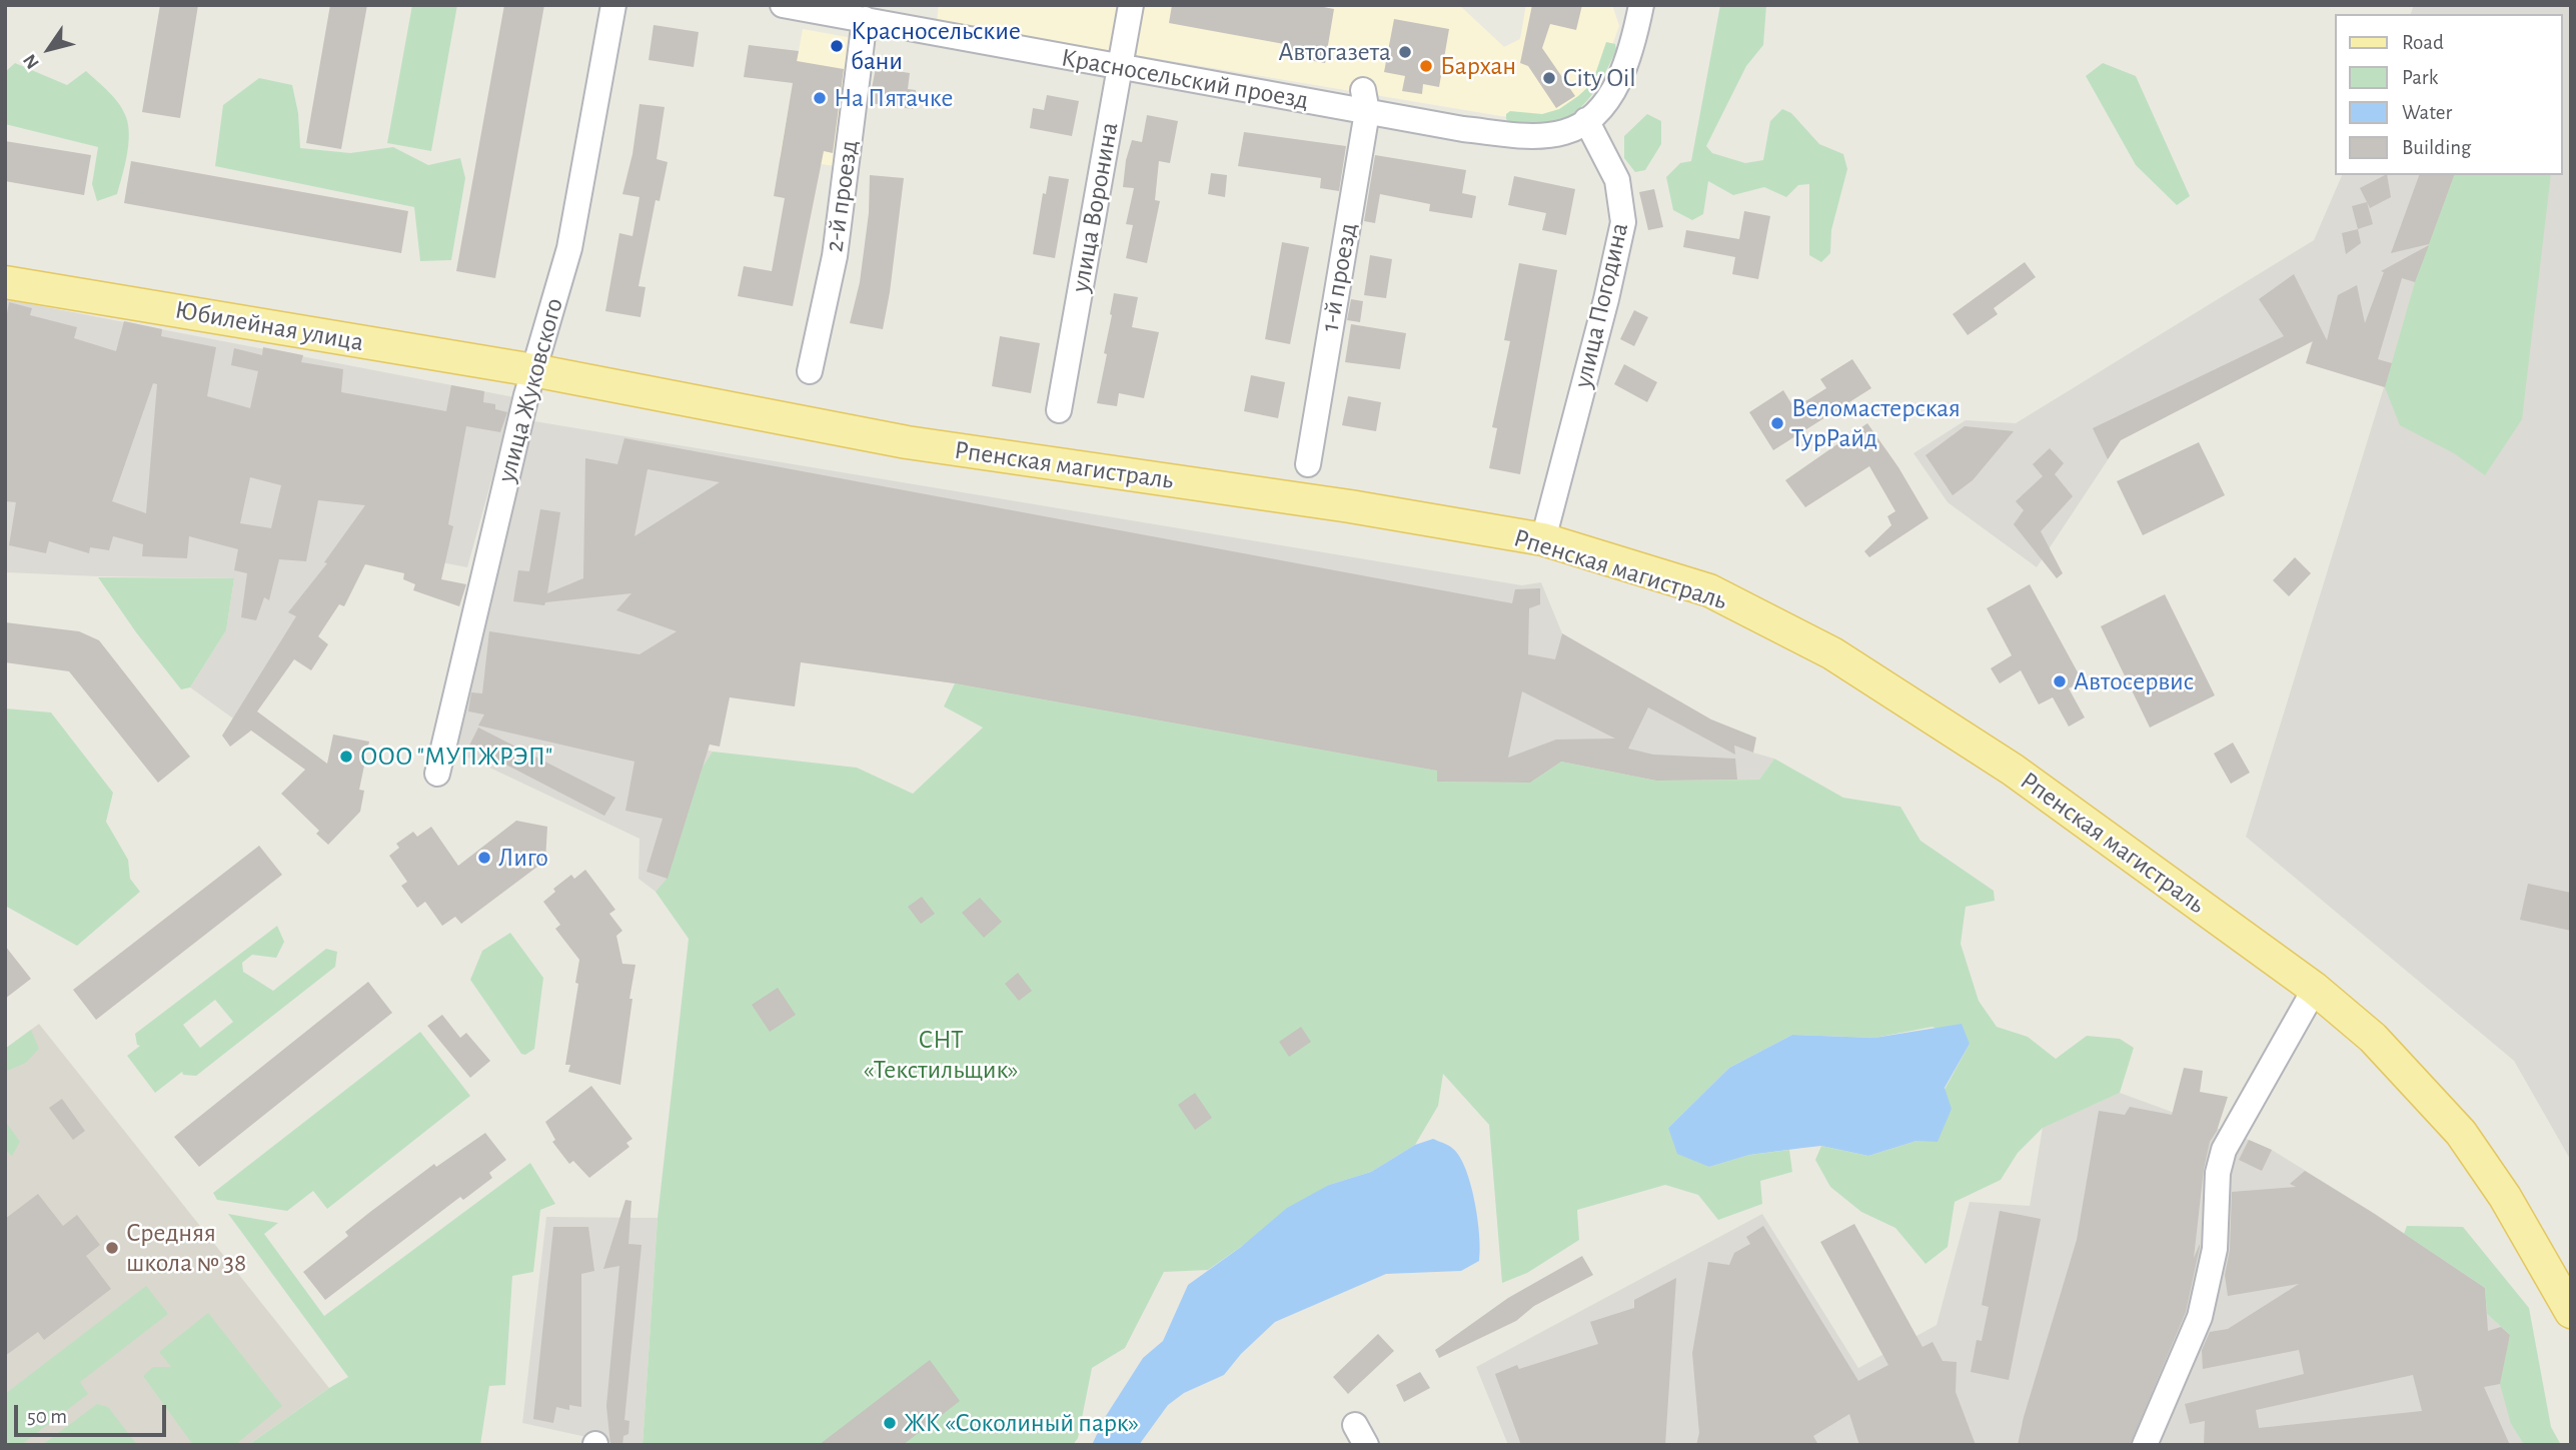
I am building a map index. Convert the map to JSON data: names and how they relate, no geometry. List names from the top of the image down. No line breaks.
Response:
{"streets":{"main road":["Юбилейная улица","Рпенская магистраль"],"street":["Красносельский проезд","2-й проезд","улица Воронина","1-й проезд","улица Погодина","улица Жуковского"]},"crossings":[["Красносельский проезд","2-й проезд"],["Красносельский проезд","улица Воронина"],["Красносельский проезд","1-й проезд"],["Красносельский проезд","улица Погодина"],["улица Погодина","Рпенская магистраль"],["Юбилейная улица","улица Жуковского"],["Юбилейная улица","Рпенская магистраль"],["улица Жуковского","Рпенская магистраль"]],"parks":["СНТ «Текстильщик»"],"places":["Красносельские бани","Автогазета","Бархан","City Oil","На Пятачке","Веломастерская ТурРайд","Автосервис","ООО \"МУПЖРЭП\"","Лиго","Средняя школа № 38","ЖК «Соколиный парк»"],"legend":["Road","Park","Water","Building"],"scale_bar":"50 m","north":"bottom left"}
